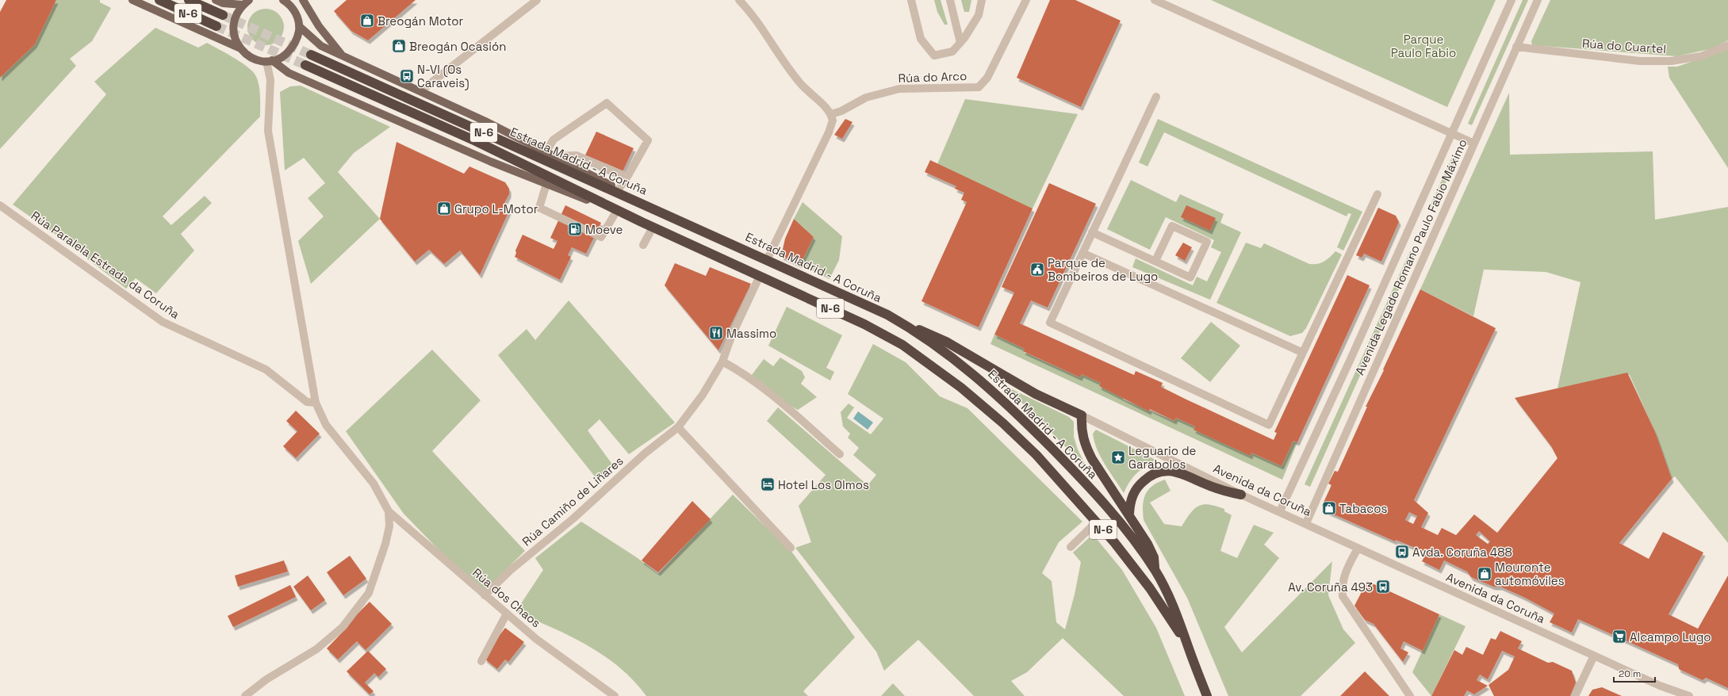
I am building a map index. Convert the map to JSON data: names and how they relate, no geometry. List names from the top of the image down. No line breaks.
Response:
{"streets":{"highway":["N-6","Estrada Madrid - A Coruña"],"street":["Rúa do Cuartel","Rúa do Arco","Avenida Legado Romano Paulo Fabio Máximo","Rúa Paralela Estrada da Coruña","Avenida da Coruña","Rúa Camiño de Liñares","Rúa dos Chaos"]},"crossings":[["N-6","Estrada Madrid - A Coruña"],["N-6","Avenida da Coruña"],["Rúa do Cuartel","Avenida Legado Romano Paulo Fabio Máximo"],["Estrada Madrid - A Coruña","Rúa Camiño de Liñares"],["Avenida Legado Romano Paulo Fabio Máximo","Avenida da Coruña"],["Rúa Camiño de Liñares","Rúa dos Chaos"]],"parks":["Parque Paulo Fabio"],"places":{"shop":["Breogán Motor","Breogán Ocasión","Grupo L-Motor","Tabacos","Mouronte automóviles"],"bus stop":["N-VI (Os Caraveis)","Avda. Coruña 488","Av. Coruña 493"],"fuel station":["Moeve"],"public building":["Parque de Bombeiros de Lugo"],"restaurant":["Massimo"],"place":["Leguario de Garabolos"],"hotel":["Hotel Los Olmos"],"supermarket":["Alcampo Lugo"]},"scale_bar":"20 m"}
